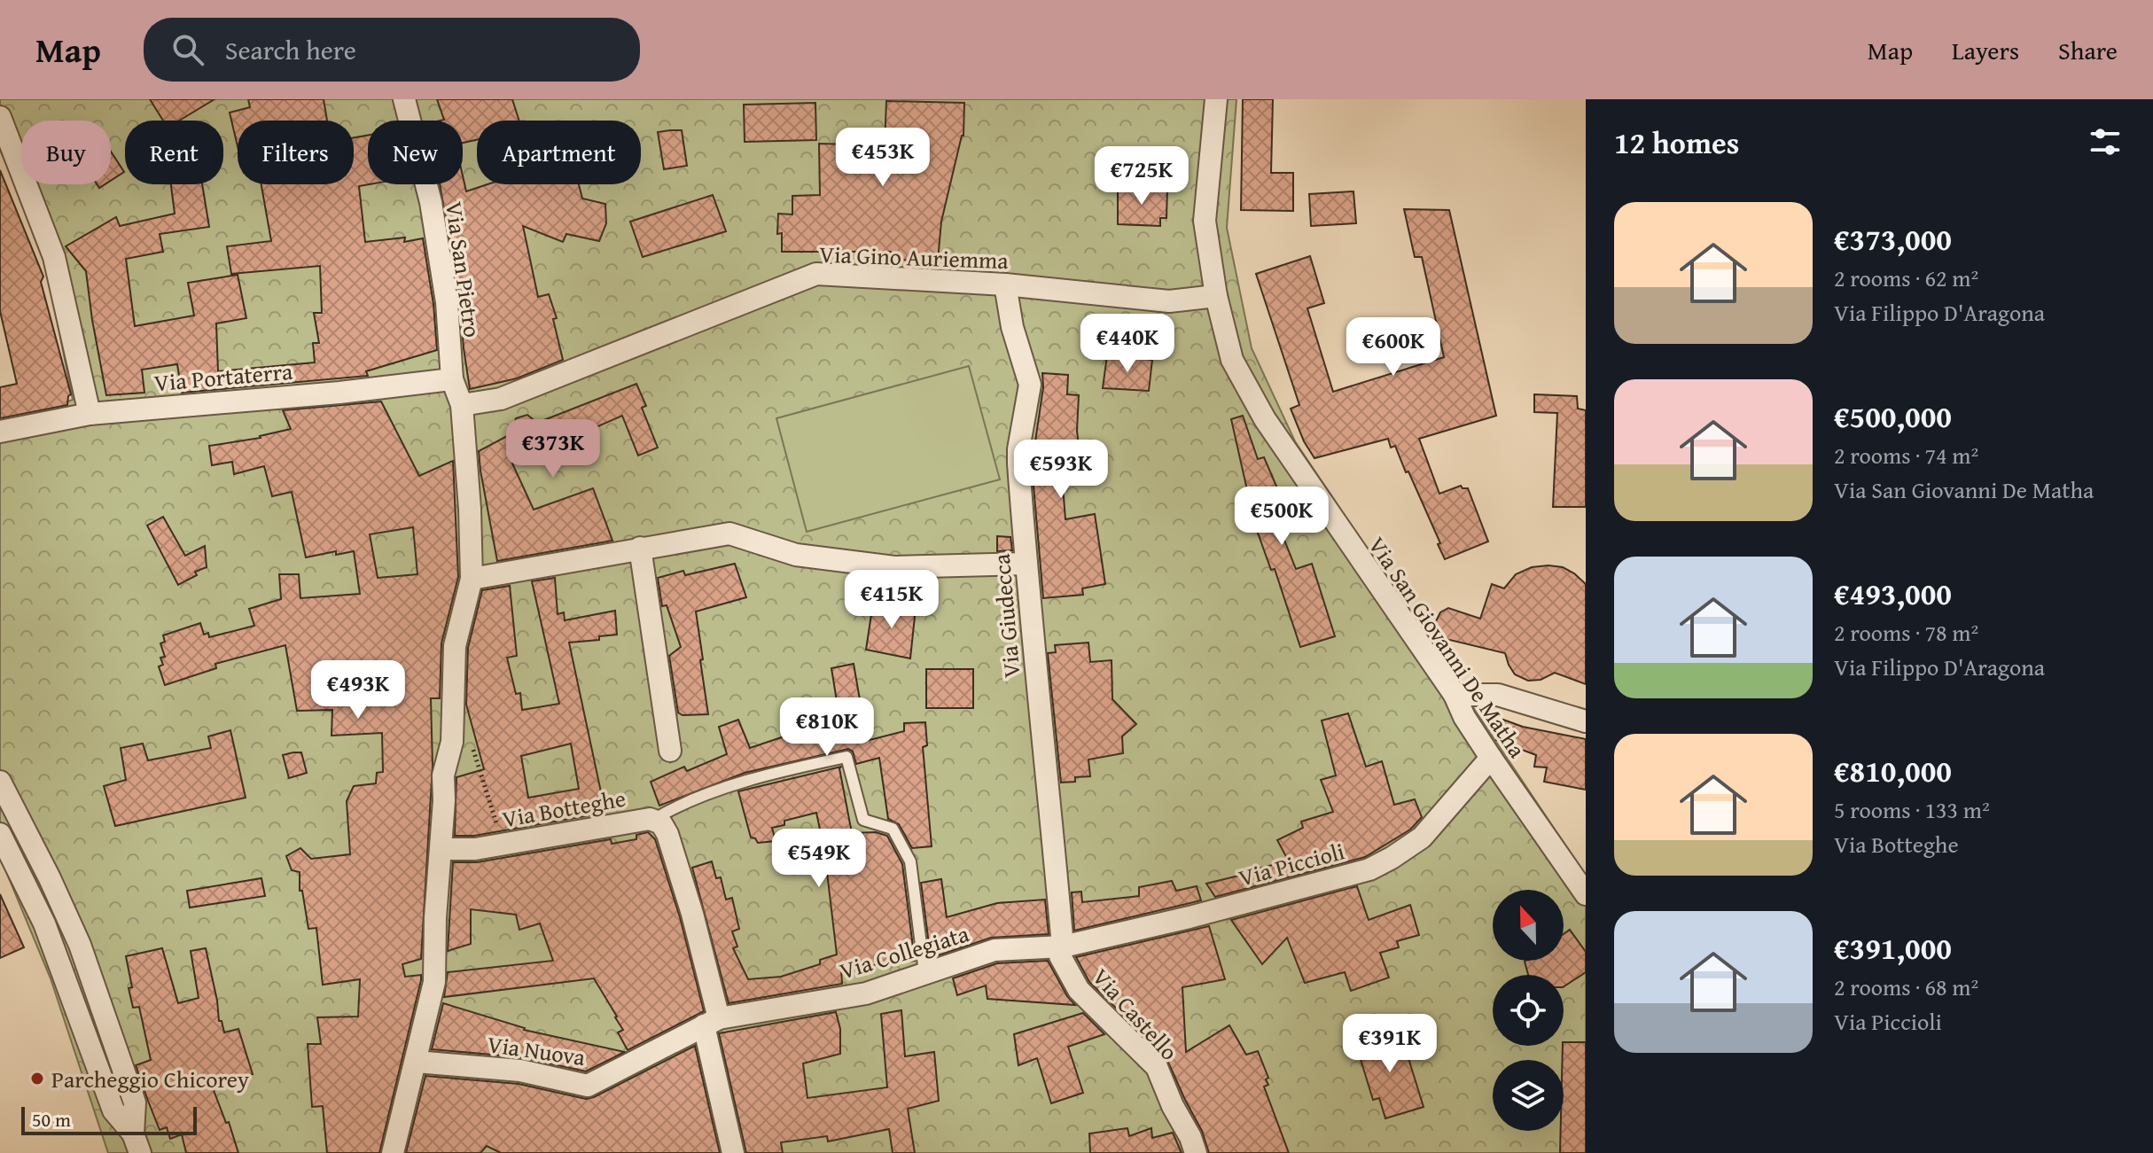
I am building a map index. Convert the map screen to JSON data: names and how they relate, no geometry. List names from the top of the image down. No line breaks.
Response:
{"streets":{"street":["Via Gino Auriemma","Via San Pietro","Via Portaterra","Via Giudecca","Via San Giovanni De Matha","Via Botteghe","Via Piccioli","Via Collegiata","Via Castello","Via Nuova"]},"crossings":[["Via Gino Auriemma","Via San Pietro"],["Via Gino Auriemma","Via Giudecca"],["Via Gino Auriemma","Via San Giovanni De Matha"],["Via San Pietro","Via Portaterra"],["Via San Pietro","Via Botteghe"],["Via San Pietro","Via Nuova"],["Via Giudecca","Via Piccioli"],["Via Giudecca","Via Collegiata"],["Via Giudecca","Via Castello"],["Via San Giovanni De Matha","Via Piccioli"],["Via Botteghe","Via Collegiata"],["Via Botteghe","Via Nuova"],["Via Piccioli","Via Collegiata"],["Via Piccioli","Via Castello"],["Via Collegiata","Via Castello"],["Via Collegiata","Via Nuova"]],"places":["Parcheggio Chicorey"],"scale_bar":"50 m","north":"top","page":{"header":"Map","search":"Search here","nav":["Map","Layers","Share"],"heading":"12 homes","chip":["Buy","Rent","Filters","New","Apartment"],"price":["€453K","€725K","€440K","€600K","€373K","€593K","€500K","€415K","€493K","€810K","€549K","€391K"],"list":[{"name":"€373,000","note":"2 rooms · 62 m² · Via Filippo D'Aragona"},{"name":"€500,000","note":"2 rooms · 74 m² · Via San Giovanni De Matha"},{"name":"€493,000","note":"2 rooms · 78 m² · Via Filippo D'Aragona"},{"name":"€810,000","note":"5 rooms · 133 m² · Via Botteghe"},{"name":"€391,000","note":"2 rooms · 68 m² · Via Piccioli"}],"scale":"50 m"}}
